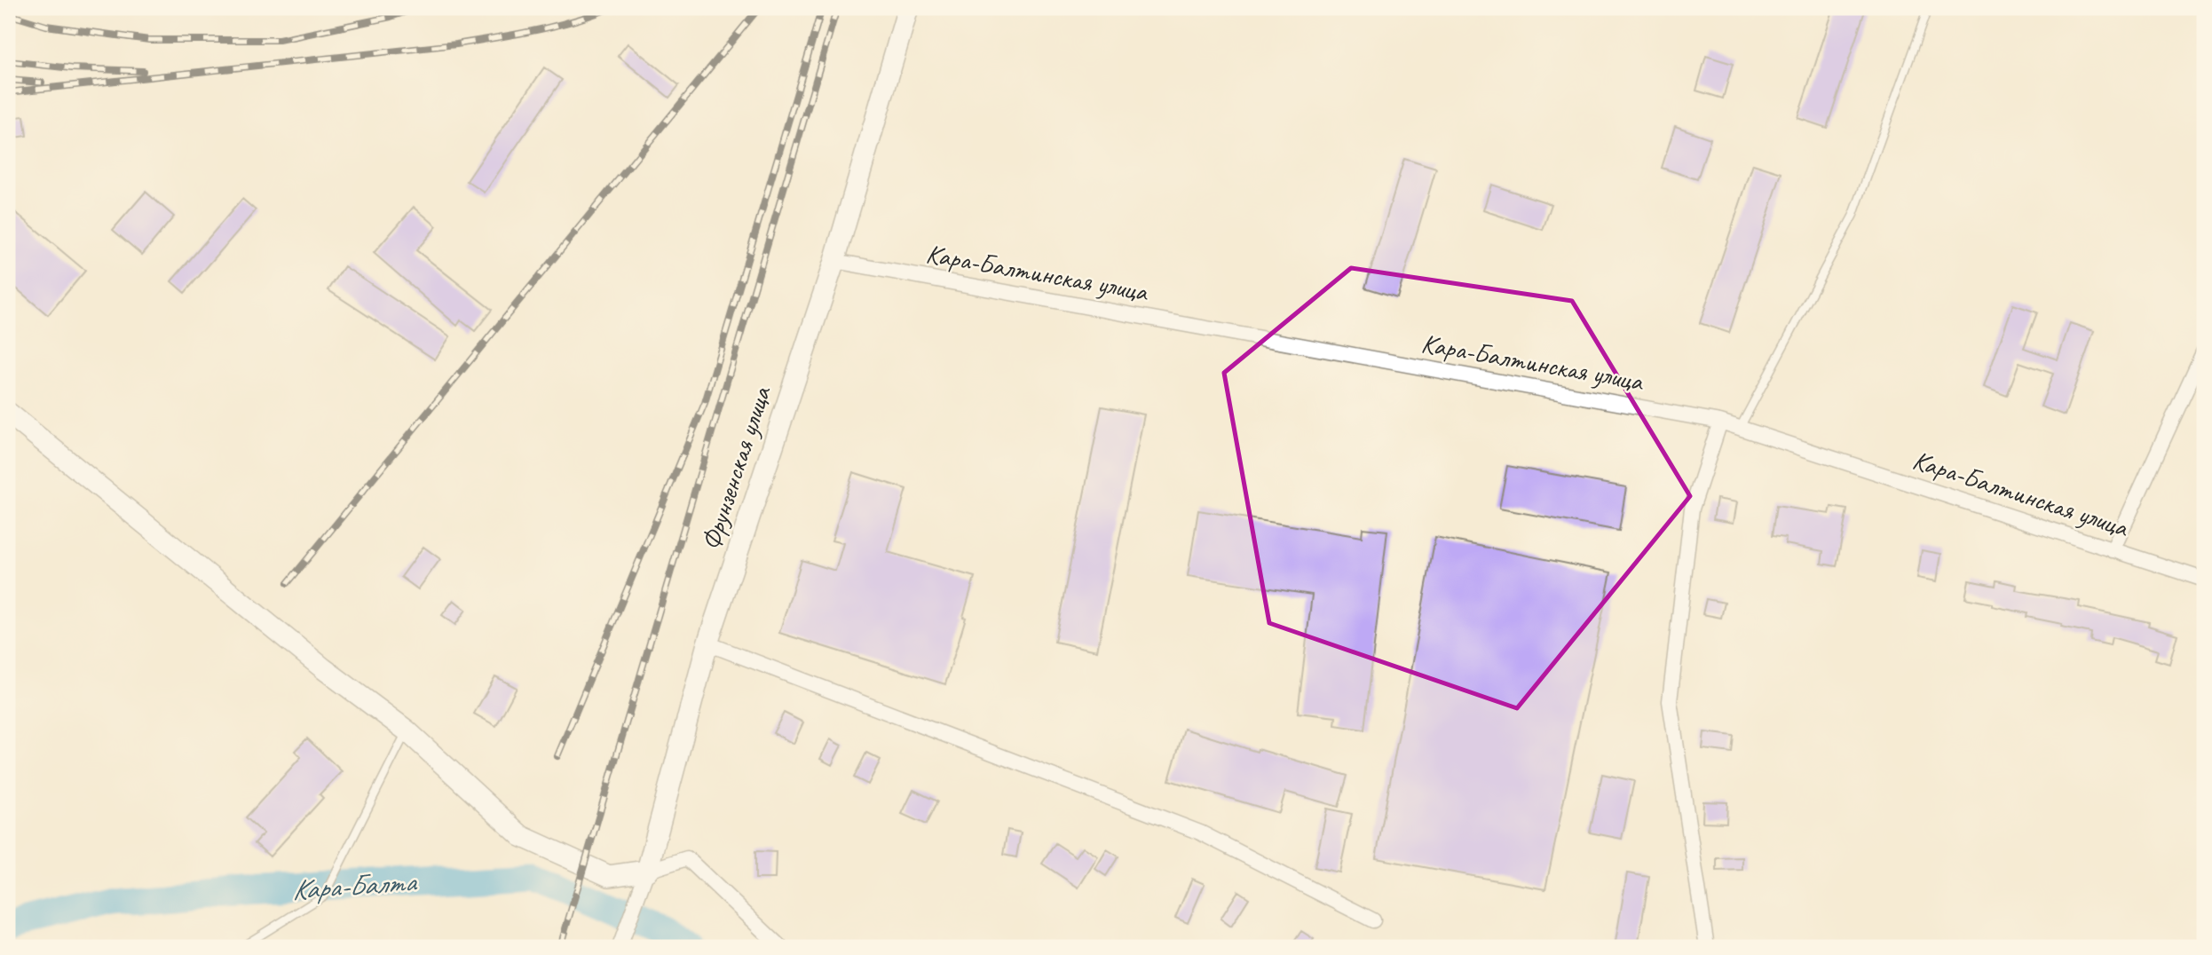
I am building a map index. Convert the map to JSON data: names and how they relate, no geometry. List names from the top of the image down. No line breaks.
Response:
{"streets":{"street":["Кара-Балтинская улица","Фрунзенская улица"]},"crossings":[["Кара-Балтинская улица","Фрунзенская улица"]],"water":["Кара-Балта"]}
